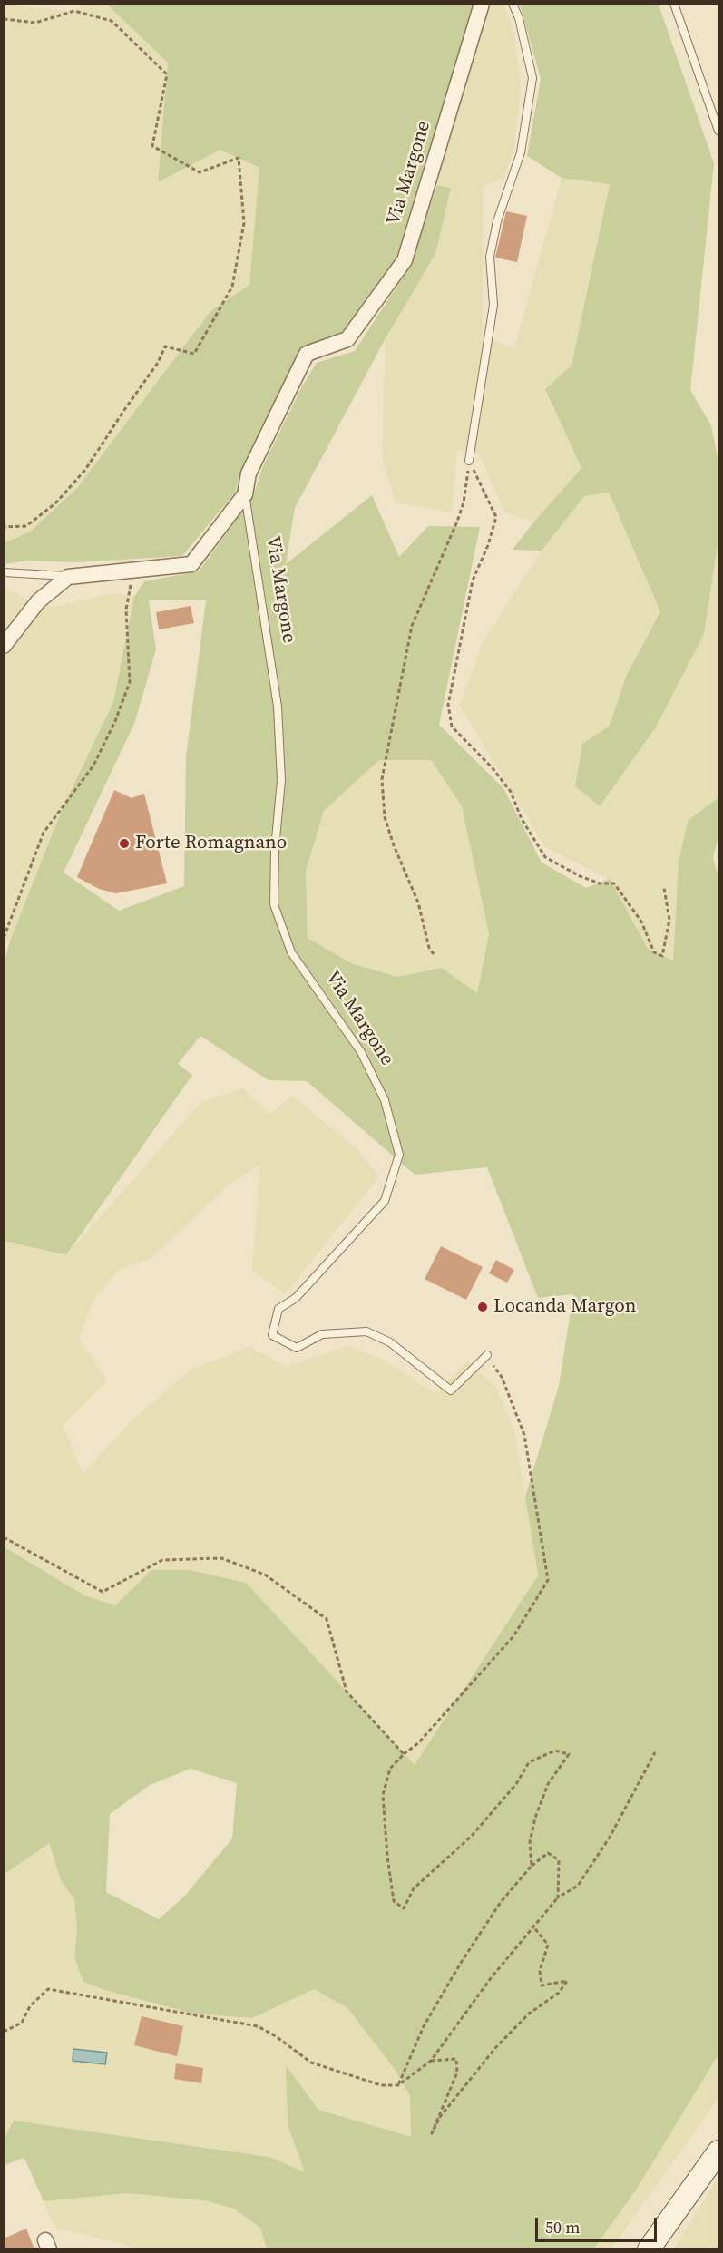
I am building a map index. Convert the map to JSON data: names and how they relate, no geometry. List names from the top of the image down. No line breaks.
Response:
{"streets":{"street":["Via Margone"]},"places":["Forte Romagnano","Locanda Margon"],"scale_bar":"50 m"}
